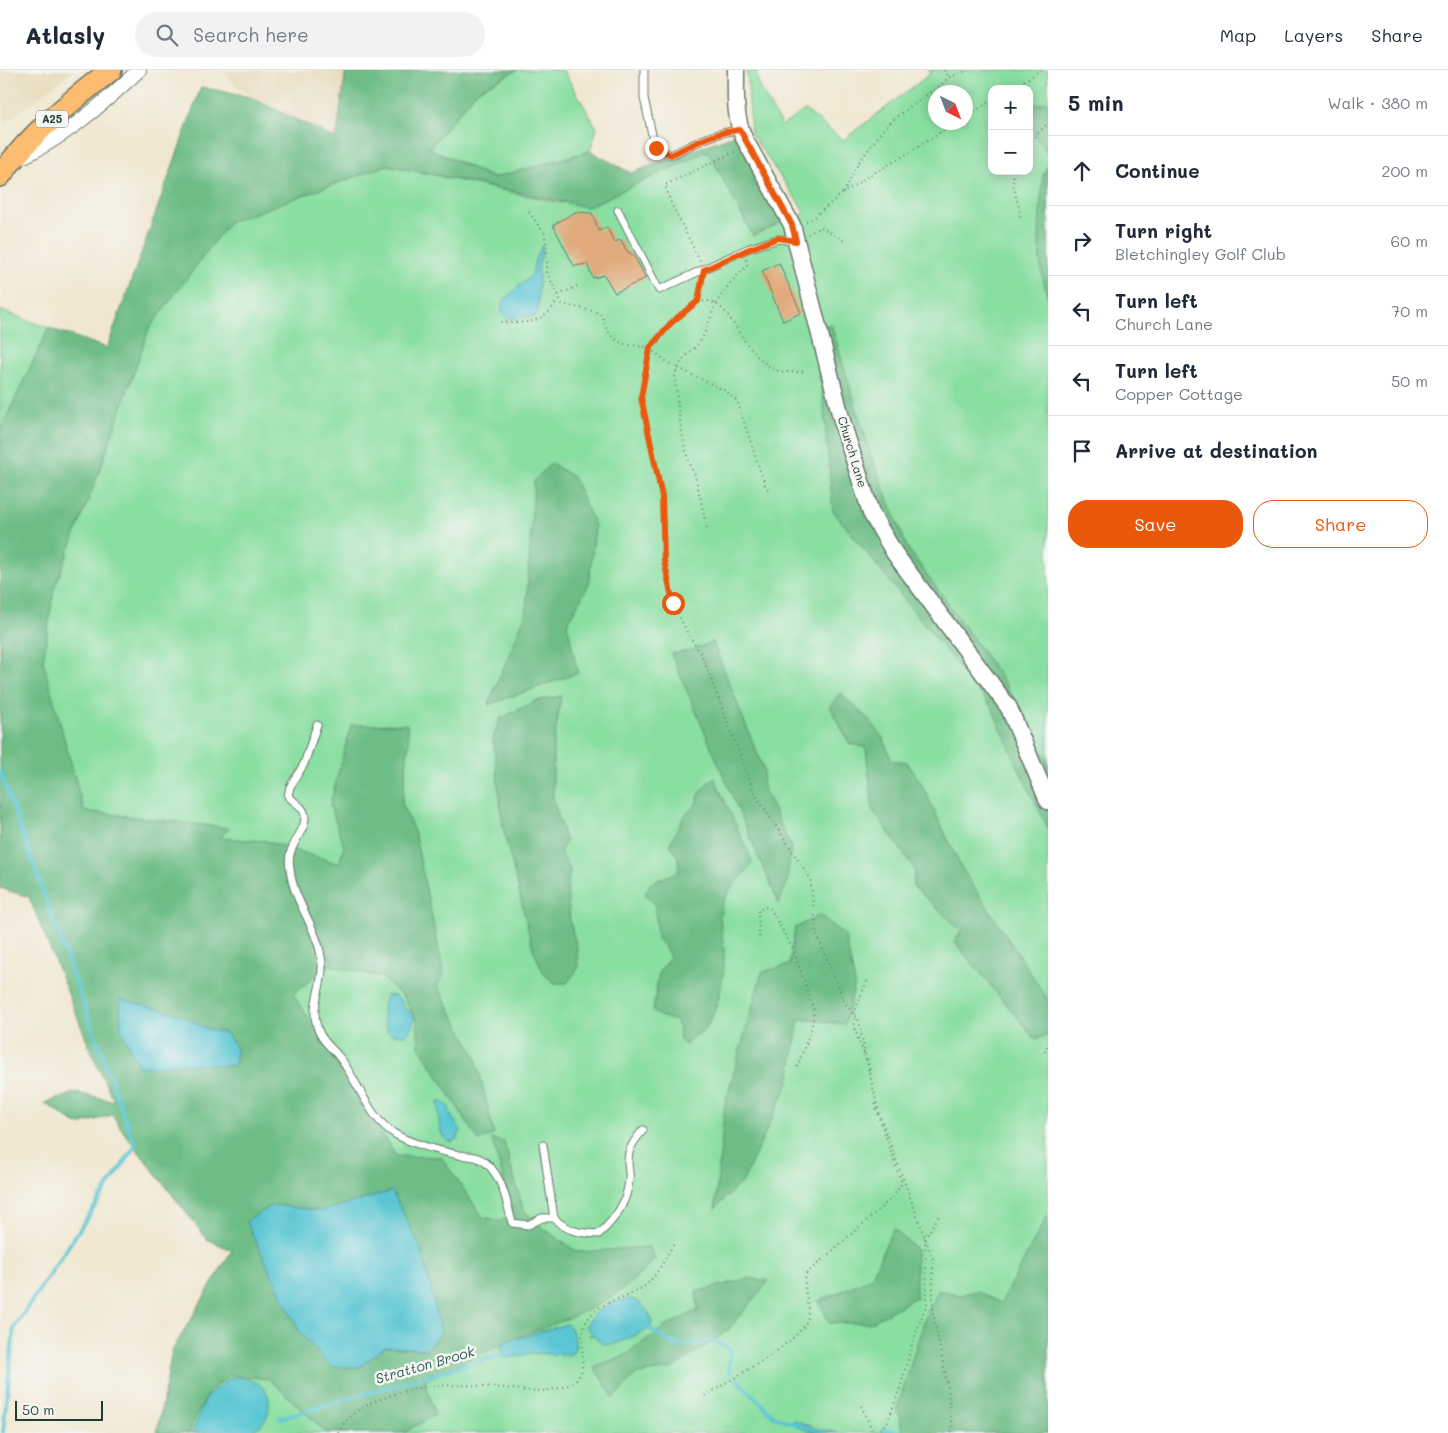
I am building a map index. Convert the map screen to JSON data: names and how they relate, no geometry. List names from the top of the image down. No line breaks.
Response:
{"streets":{"main road":["A25"],"street":["Church Lane"]},"water":["Stratton Brook"],"scale_bar":"50 m","north":"bottom right","page":{"header":"Atlasly","search":"Search here","nav":["Map","Layers","Share"],"heading":["5 min","Walk · 380 m"],"map_buttons":["+","−"],"list":[["Continue","200 m"],["Turn right","Bletchingley Golf Club","60 m"],["Turn left","Church Lane","70 m"],["Turn left","Copper Cottage","50 m"],"Arrive at destination"],"buttons":["Save","Share"],"scale":"50 m"}}
